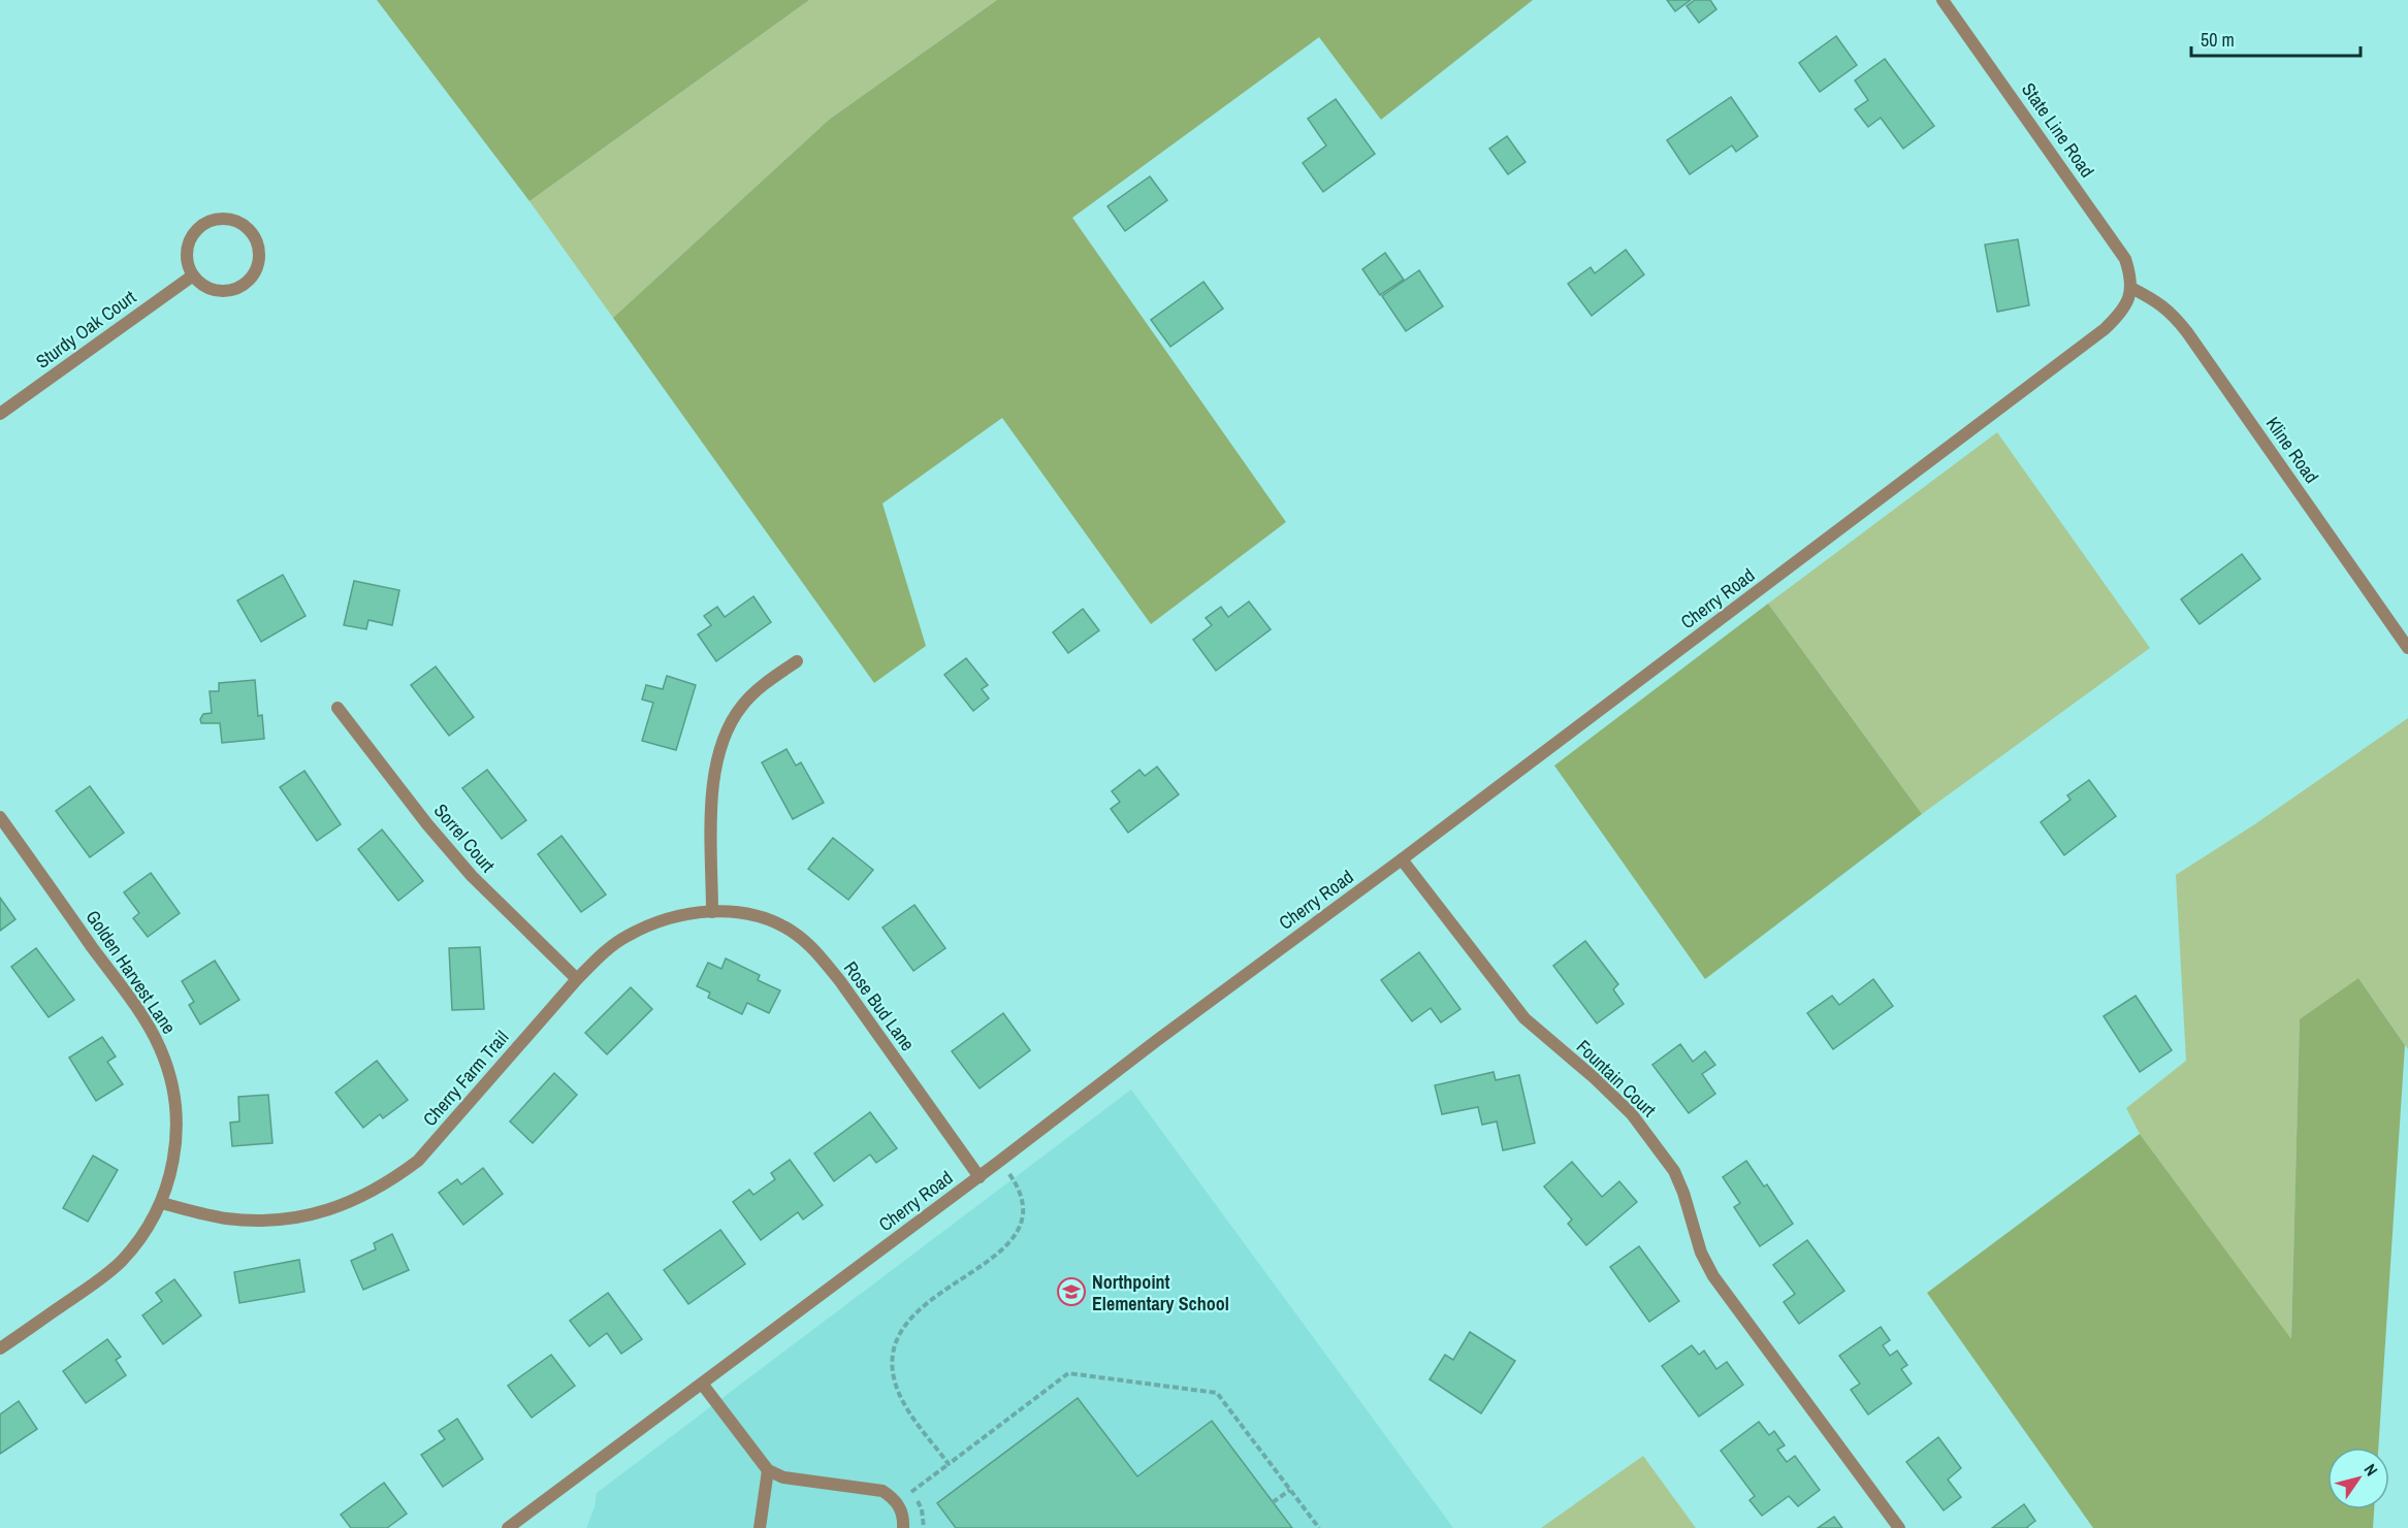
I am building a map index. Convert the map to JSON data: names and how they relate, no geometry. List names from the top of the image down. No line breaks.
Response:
{"streets":{"street":["State Line Road","Sturdy Oak Court","Kline Road","Cherry Road","Sorrel Court","Golden Harvest Lane","Rose Bud Lane","Cherry Farm Trail","Fountain Court"]},"crossings":[["State Line Road","Kline Road"],["State Line Road","Cherry Road"],["Kline Road","Cherry Road"],["Cherry Road","Rose Bud Lane"],["Cherry Road","Fountain Court"],["Sorrel Court","Cherry Farm Trail"],["Golden Harvest Lane","Cherry Farm Trail"],["Rose Bud Lane","Cherry Farm Trail"]],"places":{"school or university":["Northpoint Elementary School"]},"scale_bar":"50 m","north":"top right"}
